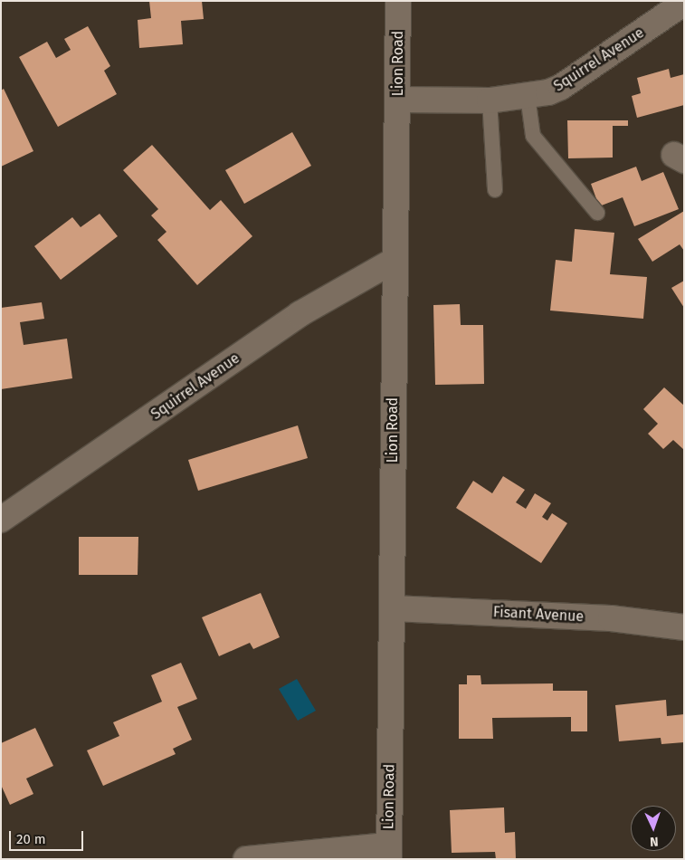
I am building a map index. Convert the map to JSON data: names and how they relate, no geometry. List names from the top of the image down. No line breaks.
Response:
{"streets":{"street":["Squirrel Avenue","Lion Road","Fisant Avenue"]},"crossings":[["Squirrel Avenue","Lion Road"],["Lion Road","Fisant Avenue"]],"scale_bar":"20 m","north":"bottom"}
